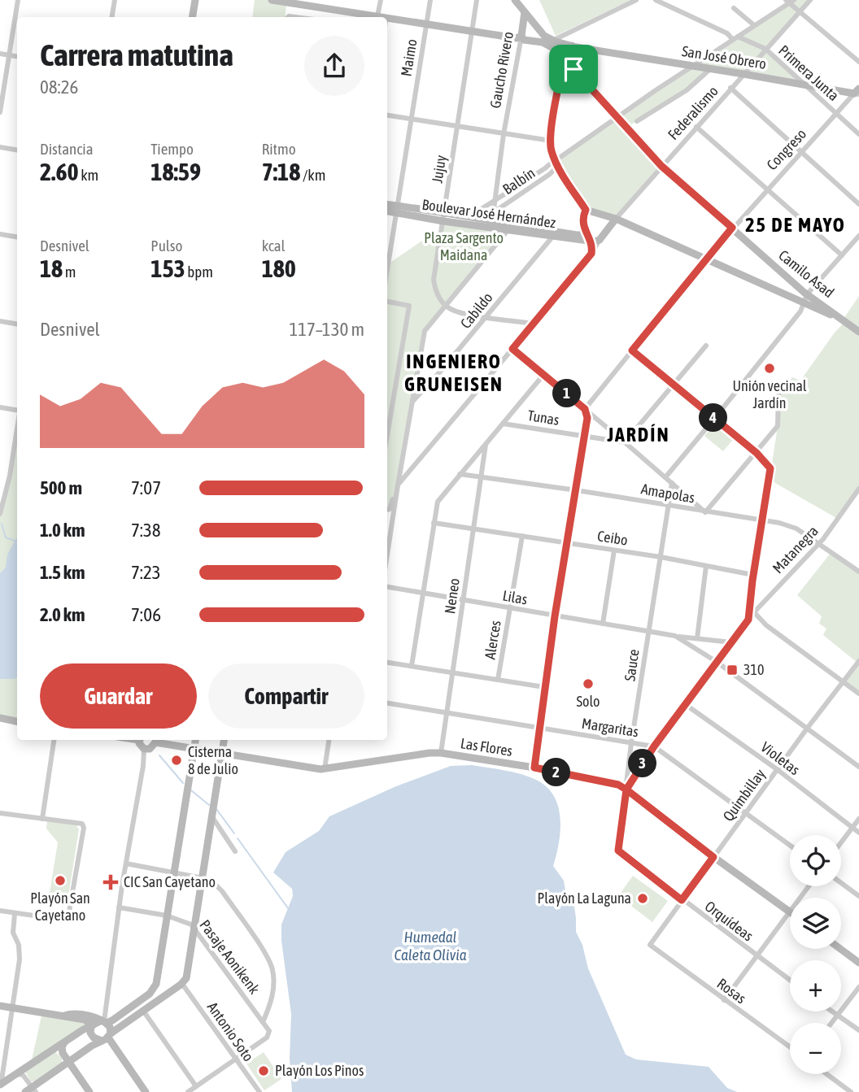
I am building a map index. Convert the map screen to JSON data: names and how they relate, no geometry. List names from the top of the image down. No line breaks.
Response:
{"streets":{"street":["Maimo","San José Obrero","Gaucho Rivero","Primera Junta","Federalismo","Congreso","Jujuy","Balbín","Boulevar José Hernández","Camilo Asad","Cabildo","Tunas","Amapolas","Ceibo","Matanegra","Neneo","Lilas","Alerces","Sauce","Margaritas","Las Flores","Violetas","Quimbillay","Orquídeas","Pasaje Aonikenk","Rosas","Antonio Soto"]},"crossings":[["Maimo","Boulevar José Hernández"],["San José Obrero","Gaucho Rivero"],["San José Obrero","Primera Junta"],["San José Obrero","Federalismo"],["San José Obrero","Congreso"],["Gaucho Rivero","Balbín"],["Gaucho Rivero","Boulevar José Hernández"],["Primera Junta","Federalismo"],["Primera Junta","Congreso"],["Federalismo","Camilo Asad"],["Congreso","Camilo Asad"],["Jujuy","Boulevar José Hernández"],["Balbín","Boulevar José Hernández"],["Boulevar José Hernández","Cabildo"],["Amapolas","Matanegra"],["Amapolas","Neneo"],["Amapolas","Sauce"],["Ceibo","Neneo"],["Ceibo","Alerces"],["Ceibo","Sauce"],["Matanegra","Lilas"],["Matanegra","Sauce"],["Matanegra","Margaritas"],["Matanegra","Las Flores"],["Matanegra","Violetas"],["Neneo","Lilas"],["Neneo","Margaritas"],["Neneo","Las Flores"],["Lilas","Alerces"],["Lilas","Sauce"],["Lilas","Quimbillay"],["Sauce","Margaritas"],["Sauce","Las Flores"],["Sauce","Orquídeas"],["Margaritas","Quimbillay"],["Las Flores","Quimbillay"],["Violetas","Quimbillay"],["Quimbillay","Orquídeas"],["Quimbillay","Rosas"],["Pasaje Aonikenk","Antonio Soto"]],"districts":["25 DE MAYO","INGENIERO GRUNEISEN","JARDÍN"],"water":["Humedal Caleta Olivia"],"parks":["Plaza Sargento Maidana"],"places":{"other":["Unión vecinal Jardín","Solo","Cisterna 8 de Julio","Playón San Cayetano","Playón La Laguna","Playón Los Pinos"],"transit":["310"],"health":["CIC San Cayetano"]},"page":{"heading":["Carrera matutina","08:26"],"stats":[["Distancia","2.60 km"],["Tiempo","18:59"],["Ritmo","7:18 /km"],["Desnivel","18 m"],["Pulso","153 bpm"],["kcal","180"]],"chart":["Desnivel","117–130 m"],"pins":["1","4","3","2"],"list":[{"name":"500 m","note":"7:07"},{"name":"1.0 km","note":"7:38"},{"name":"1.5 km","note":"7:23"},{"name":"2.0 km","note":"7:06"}],"buttons":["Guardar","Compartir"],"map_buttons":["+","−"]}}
